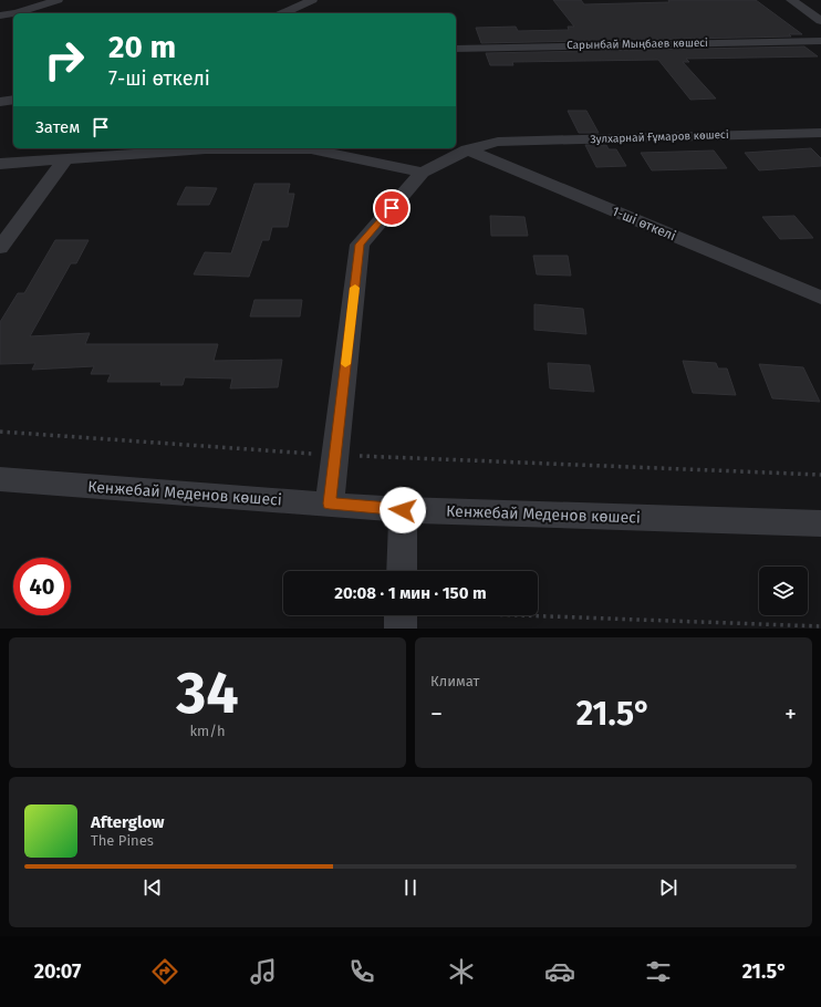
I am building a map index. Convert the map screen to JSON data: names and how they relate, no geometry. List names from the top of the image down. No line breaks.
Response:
{"streets":{"street":["Сарынбай Мыңбаев көшесі","Зулхарнай Ғұмаров көшесі","1-ші өткелі","Кенжебай Меденов көшесі"]},"crossings":[["Зулхарнай Ғұмаров көшесі","1-ші өткелі"]],"page":{"turn":["20 m","7-ші өткелі"],"then":"Затем","limit":"40","trip":"20:08 · 1 мин · 150 m","tile":[["34","km/h"],"Климат"],"heat":["−","21.5°","+"],"song":["Afterglow","The Pines"],"tabs":["20:07","21.5°"]}}
